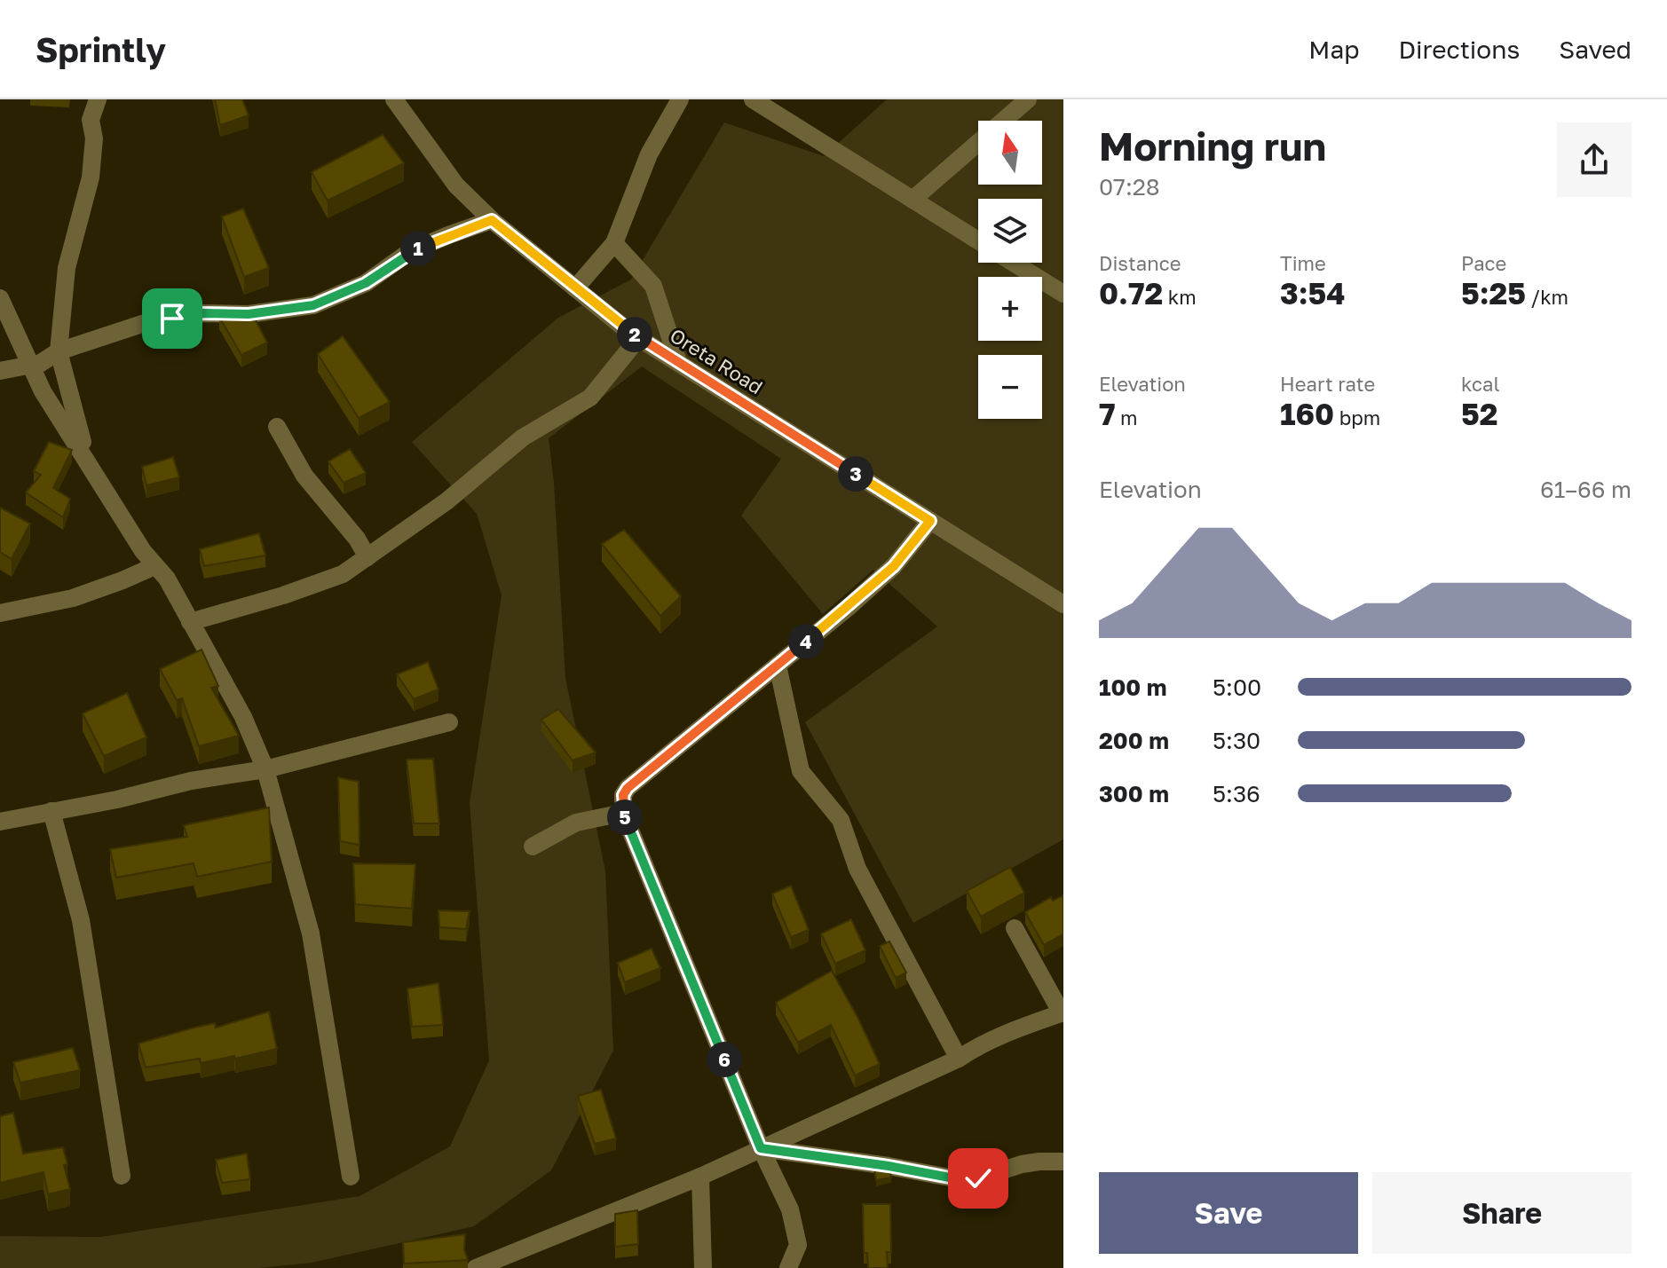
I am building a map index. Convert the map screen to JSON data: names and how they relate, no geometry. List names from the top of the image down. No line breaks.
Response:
{"streets":{"street":["Oreta Road"]},"north":"top","page":{"header":"Sprintly","nav":["Map","Directions","Saved"],"heading":["Morning run","07:28"],"map_buttons":["+","−"],"stats":[["Distance","0.72 km"],["Time","3:54"],["Pace","5:25 /km"],["Elevation","7 m"],["Heart rate","160 bpm"],["kcal","52"]],"pins":["1","2","3","4","5","6"],"chart":["Elevation","61–66 m"],"list":[{"name":"100 m","note":"5:00"},{"name":"200 m","note":"5:30"},{"name":"300 m","note":"5:36"}],"buttons":["Save","Share"]}}
